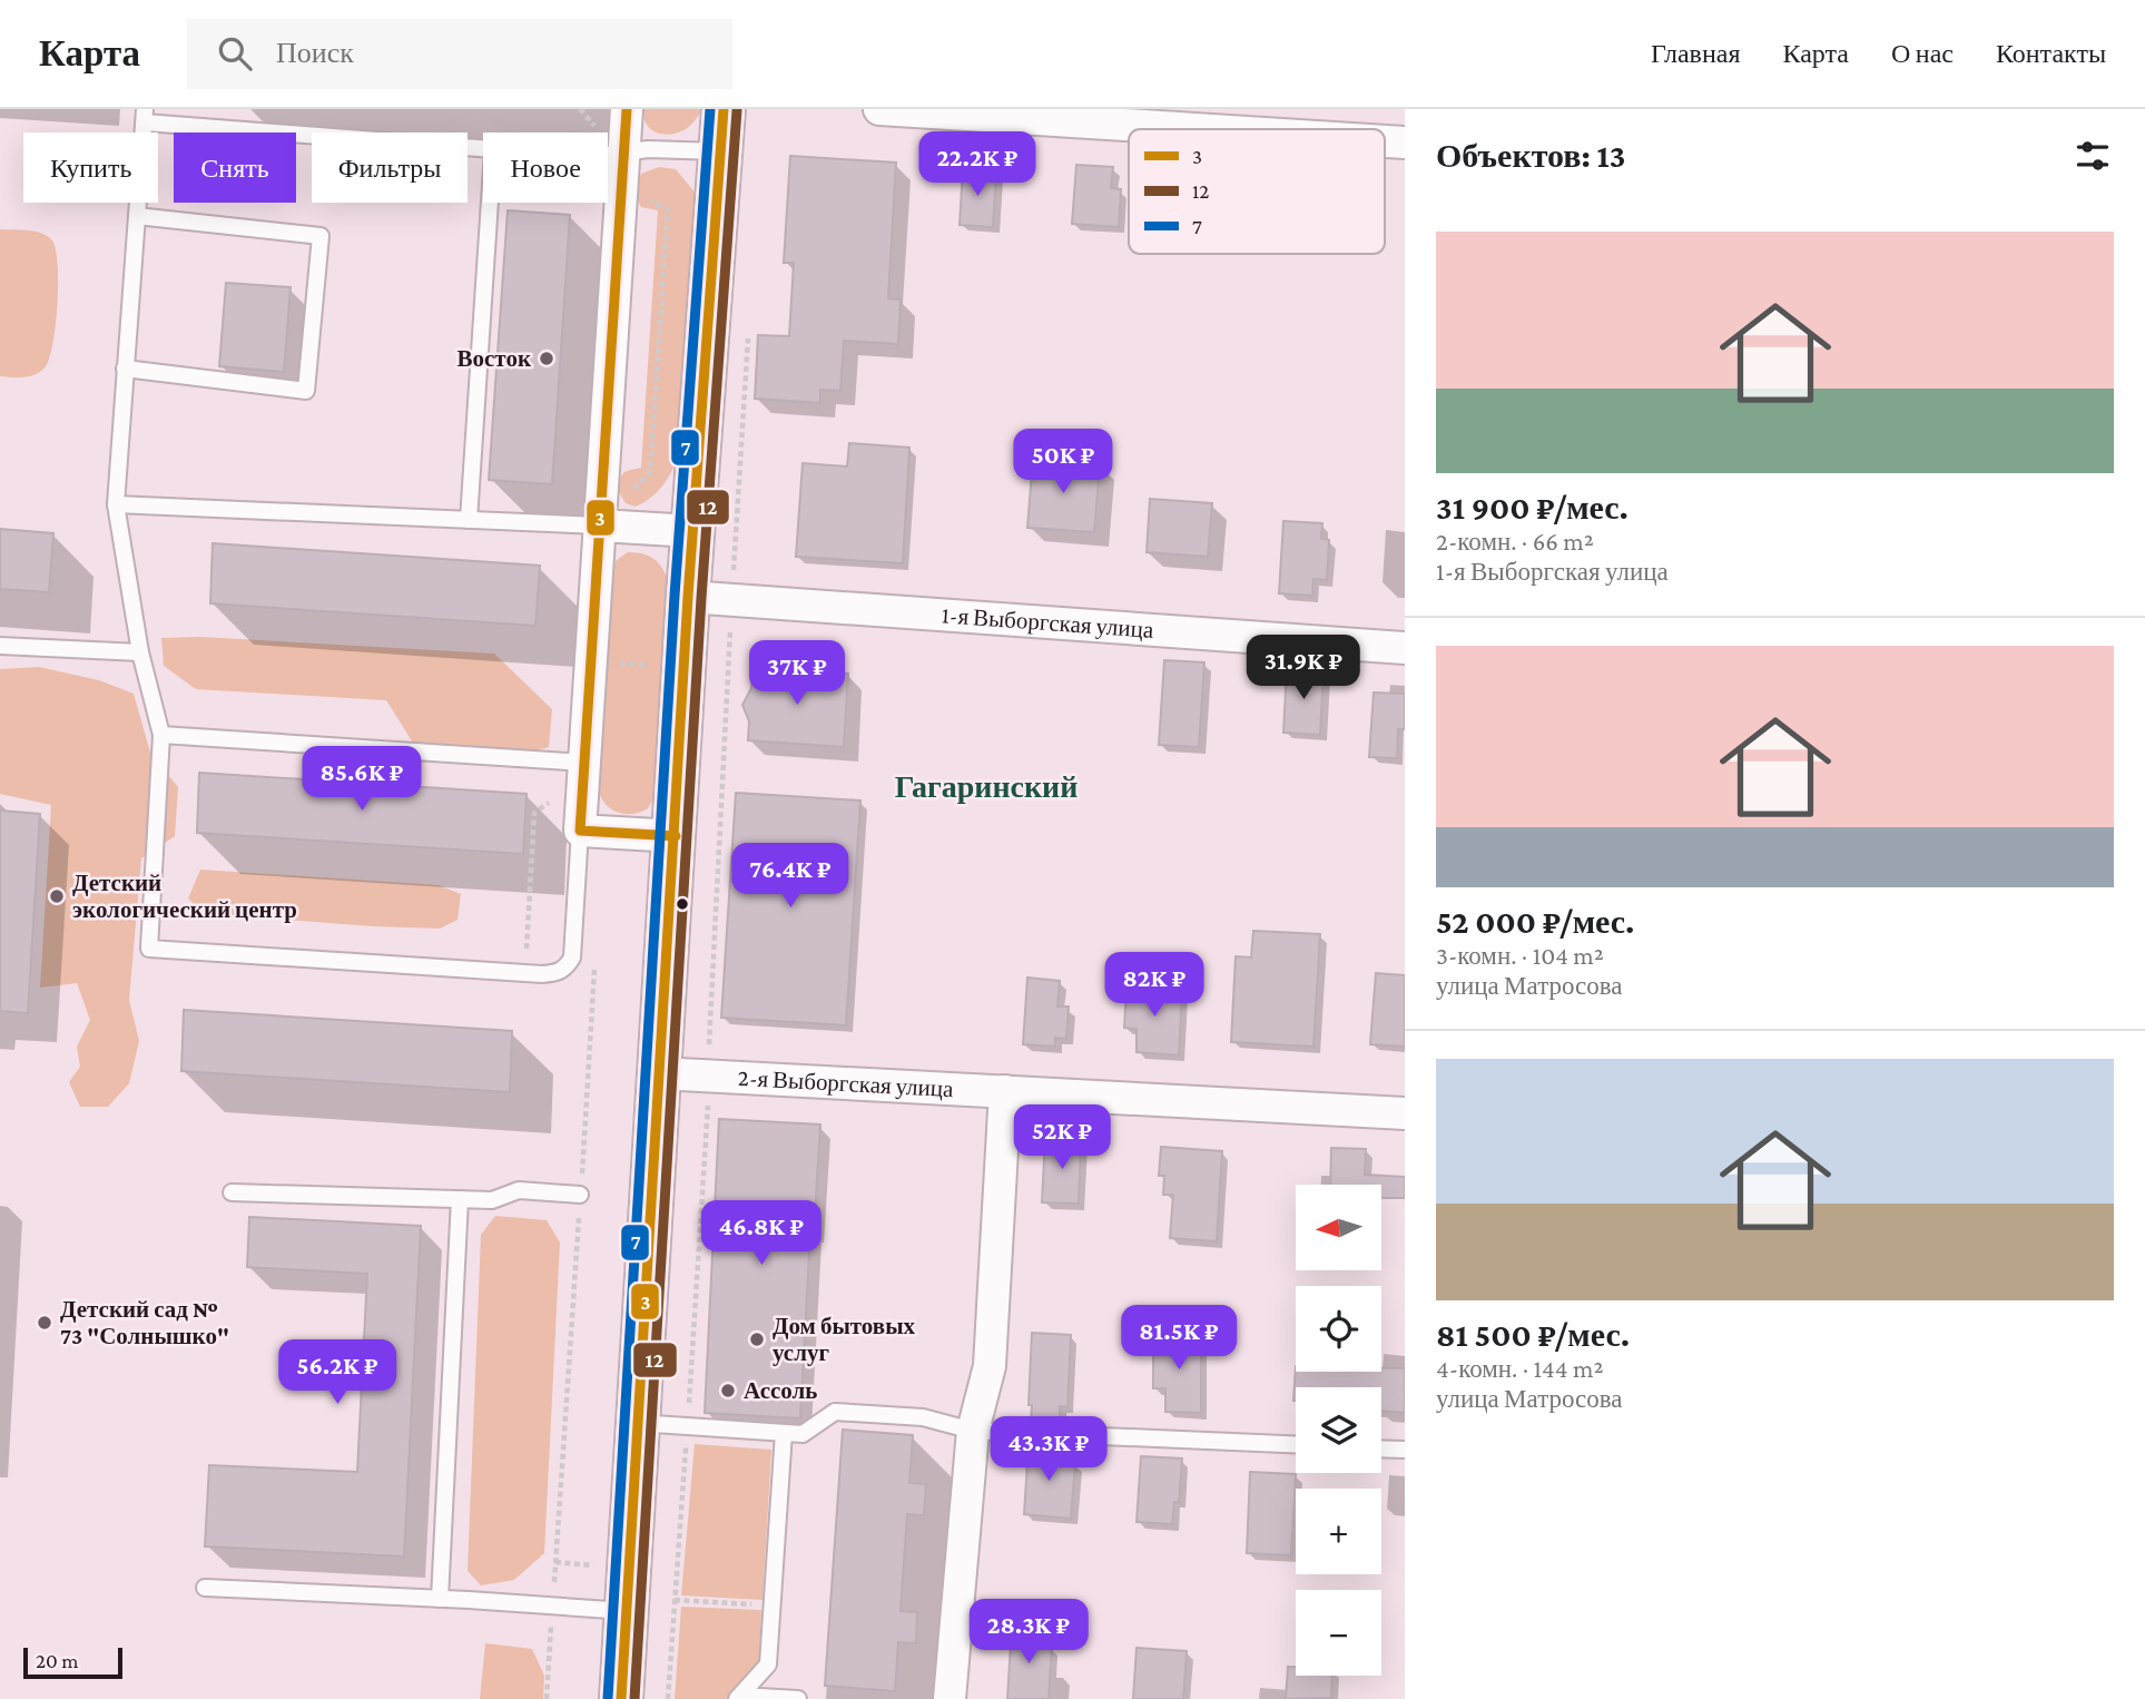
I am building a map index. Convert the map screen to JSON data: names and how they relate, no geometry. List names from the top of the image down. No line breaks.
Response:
{"streets":{"street":["1-я Выборгская улица","2-я Выборгская улица"]},"districts":["Гагаринский"],"places":["Восток","Детский экологический центр","Детский сад № 73 \"Солнышко\"","Дом бытовых услуг","Ассоль"],"lines":["transit line 3","transit line 7","transit line 12"],"legend":["3","12","7"],"scale_bar":"20 m","north":"left","page":{"header":"Карта","search":"Поиск","nav":["Главная","Карта","О нас","Контакты"],"heading":"Объектов: 13","price":["22.2K ₽","50K ₽","31.9K ₽","37K ₽","85.6K ₽","76.4K ₽","82K ₽","52K ₽","46.8K ₽","81.5K ₽","56.2K ₽","43.3K ₽","28.3K ₽"],"chip":["Купить","Снять","Фильтры","Новое"],"list":[{"name":"31 900 ₽/мес.","note":"2-комн. · 66 m² · 1-я Выборгская улица"},{"name":"52 000 ₽/мес.","note":"3-комн. · 104 m² · улица Матросова"},{"name":"81 500 ₽/мес.","note":"4-комн. · 144 m² · улица Матросова"}],"map_buttons":["+","−"],"scale":"20 m"}}
